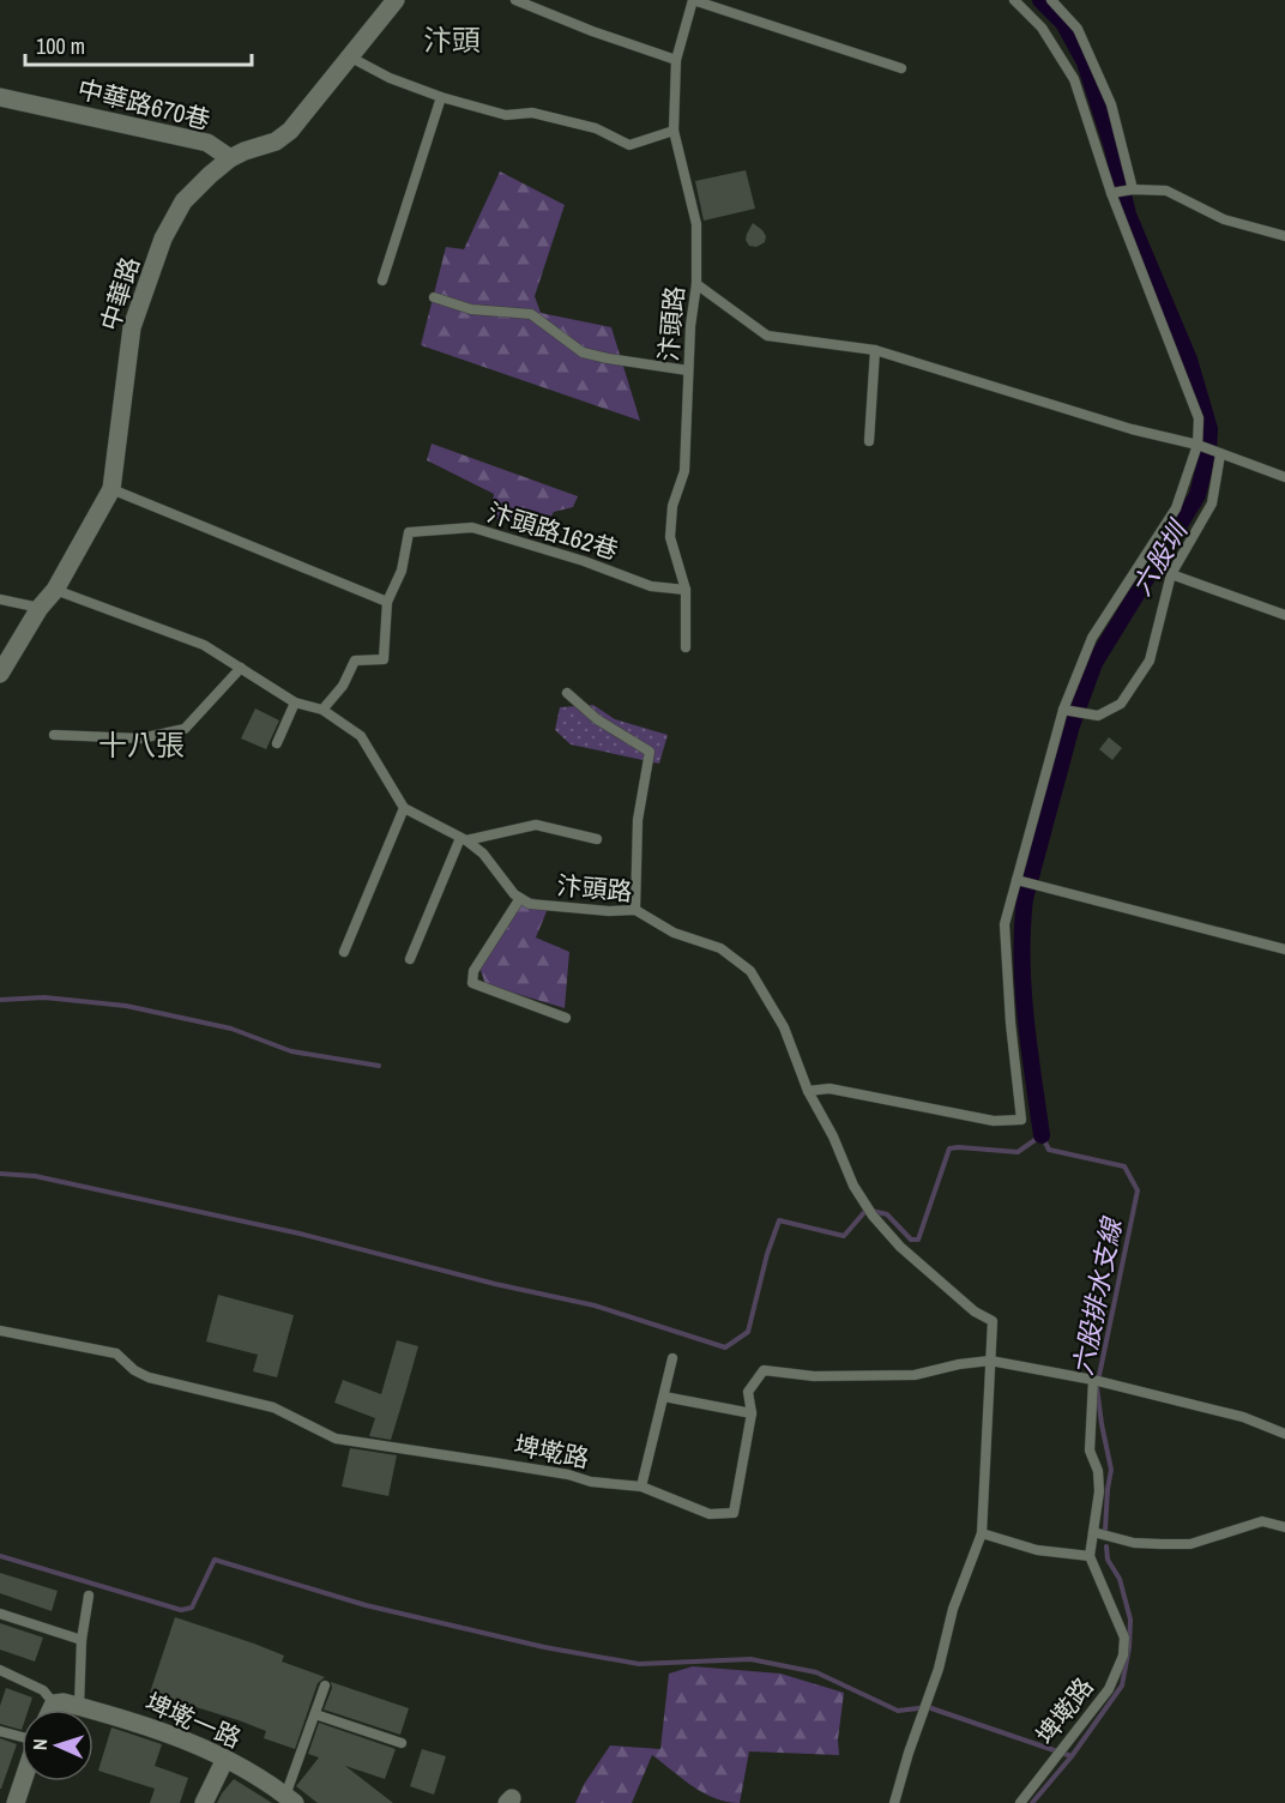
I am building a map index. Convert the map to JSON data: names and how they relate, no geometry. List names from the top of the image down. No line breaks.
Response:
{"streets":{"street":["中華路670巷","中華路","埤墘一路"],"lane":["汴頭路","汴頭路162巷","埤墘路"]},"crossings":[["中華路670巷","中華路"],["中華路","汴頭路"],["汴頭路","汴頭路162巷"],["汴頭路","埤墘路"]],"districts":["汴頭","十八張"],"water":["六股圳","六股排水支線"],"scale_bar":"100 m","north":"left"}
